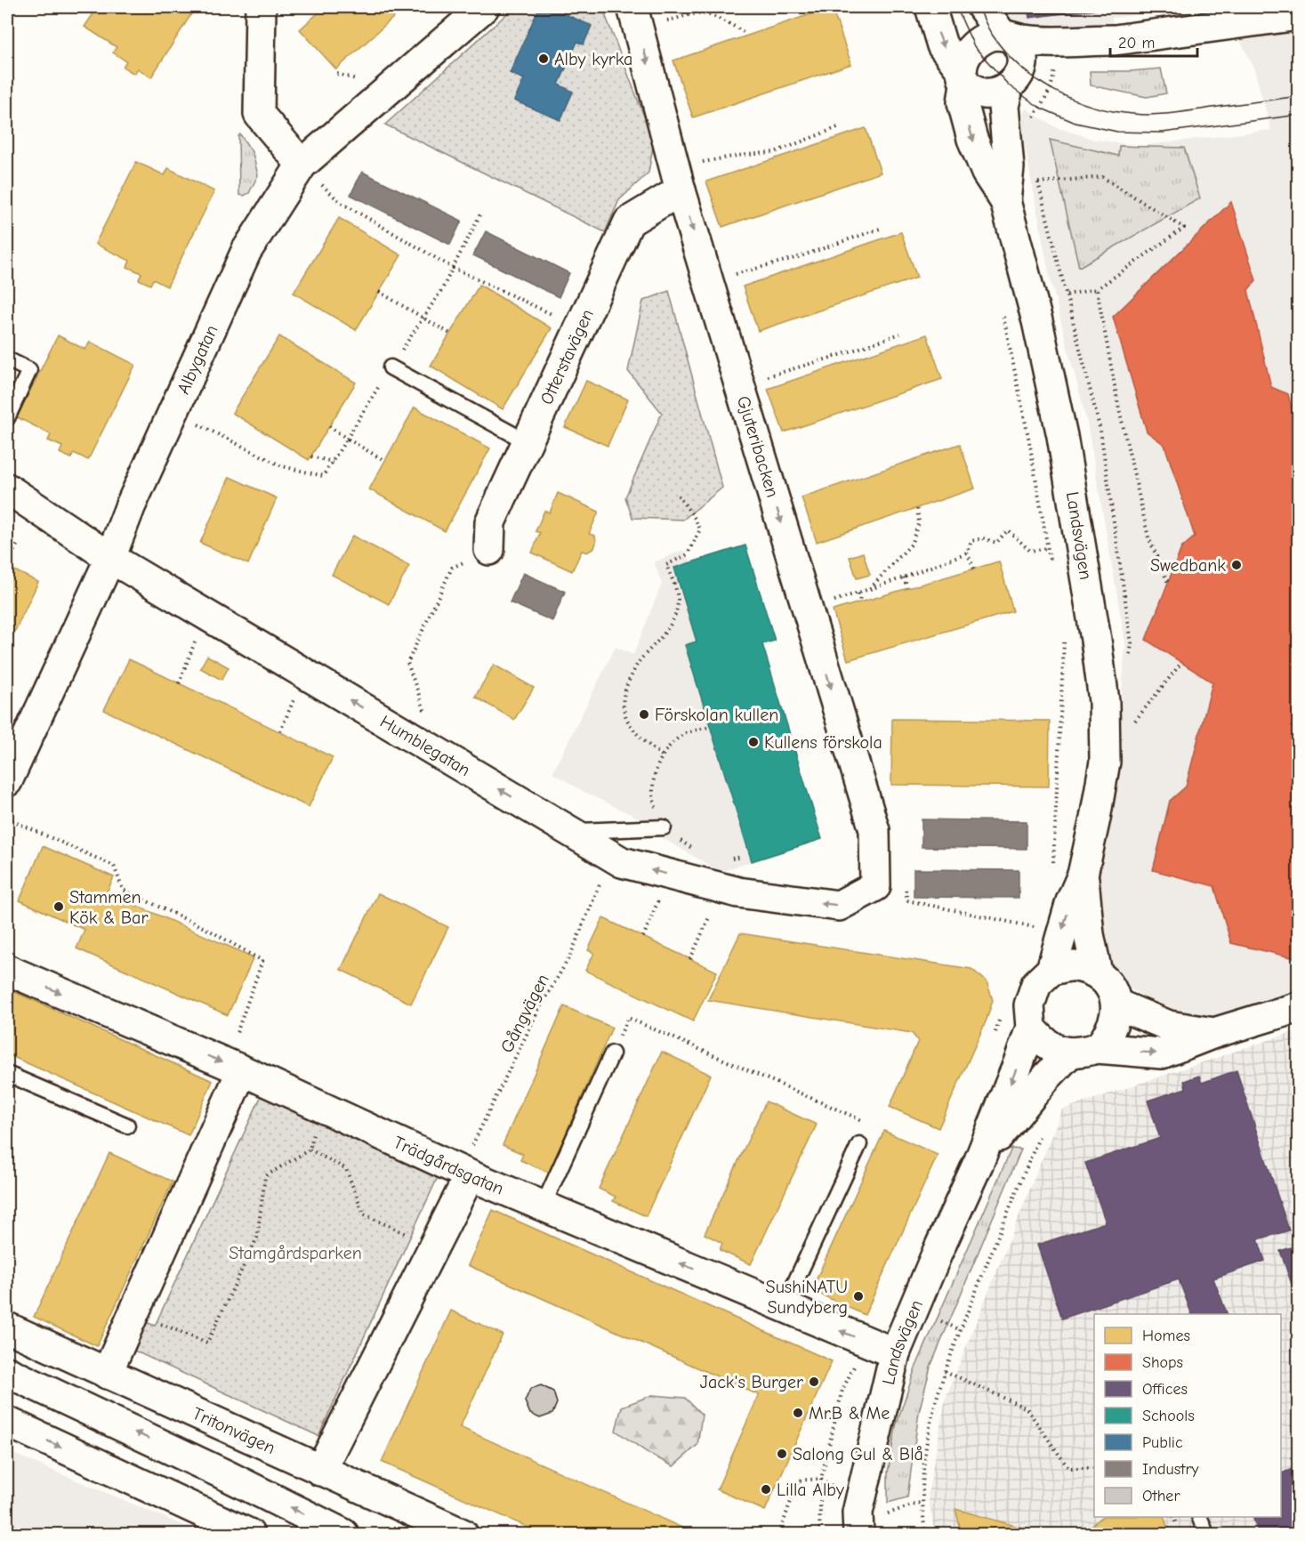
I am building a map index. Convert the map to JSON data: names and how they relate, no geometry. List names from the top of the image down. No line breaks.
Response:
{"streets":{"street":["Otterstavägen","Albygatan","Gjuteribacken","Landsvägen","Humblegatan","Trädgårdsgatan","Tritonvägen"],"path":["Gångvägen"]},"crossings":[["Otterstavägen","Gjuteribacken"],["Albygatan","Humblegatan"],["Gjuteribacken","Humblegatan"],["Landsvägen","Trädgårdsgatan"],["Gångvägen","Trädgårdsgatan"]],"one_way":["Gjuteribacken","Humblegatan"],"parks":["Stamgårdsparken"],"places":["Alby kyrka","Swedbank","Förskolan kullen","Kullens förskola","Stammen Kök & Bar","SushiNATU Sundyberg","Jack's Burger","Mr.B & Me","Salong Gul & Blå","Lilla Alby"],"legend":["Homes","Shops","Offices","Schools","Public","Industry","Other"],"scale_bar":"20 m"}
